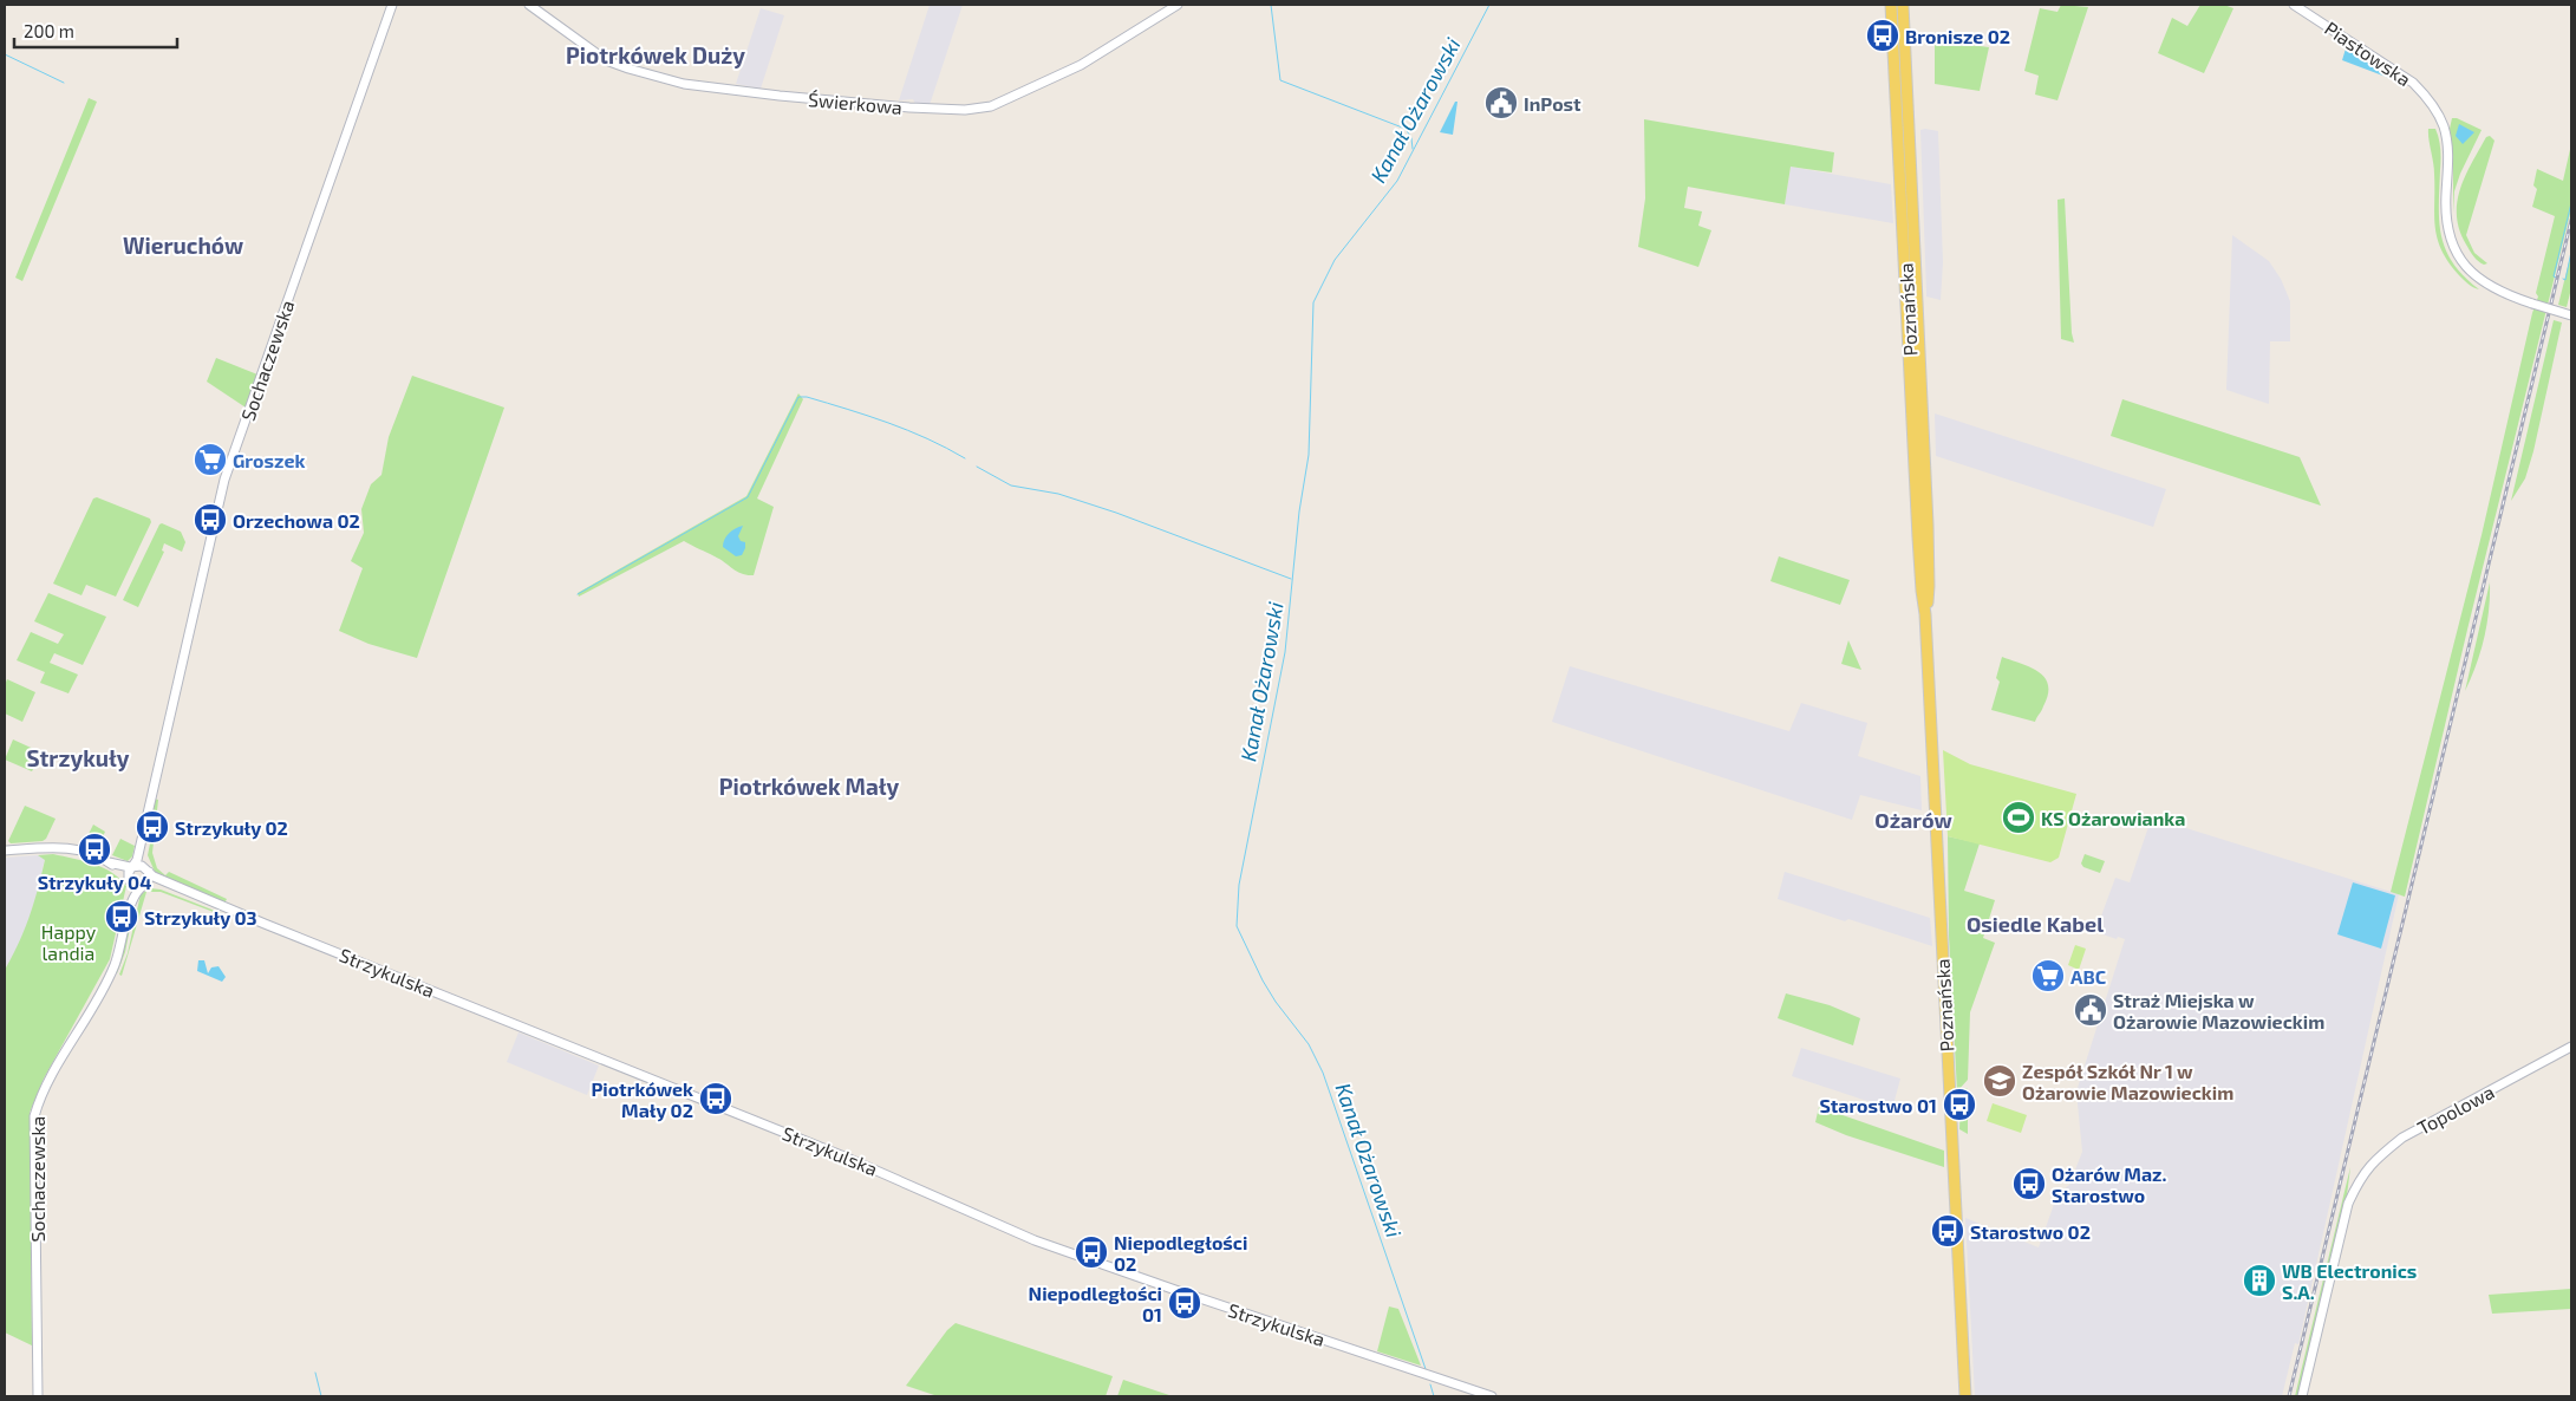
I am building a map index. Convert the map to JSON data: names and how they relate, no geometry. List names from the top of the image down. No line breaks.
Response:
{"streets":{"main road":["Poznańska"],"street":["Piastowska","Świerkowa","Sochaczewska","Strzykulska","Topolowa"]},"crossings":[["Sochaczewska","Strzykulska"]],"districts":["Piotrkówek Duży","Wieruchów","Strzykuły","Piotrkówek Mały","Ożarów","Osiedle Kabel"],"water":["Kanał Ożarowski"],"parks":["Happy landia"],"places":{"bus stop":["Bronisze 02","Orzechowa 02","Strzykuły 02","Strzykuły 04","Strzykuły 03","Piotrkówek Mały 02","Starostwo 01","Ożarów Maz. Starostwo","Starostwo 02","Niepodległości 02","Niepodległości 01"],"public building":["InPost","Straż Miejska w Ożarowie Mazowieckim"],"supermarket":["Groszek","ABC"],"sports":["KS Ożarowianka"],"school or university":["Zespół Szkół Nr 1 w Ożarowie Mazowieckim"],"building":["WB Electronics S.A."]},"scale_bar":"200 m"}
